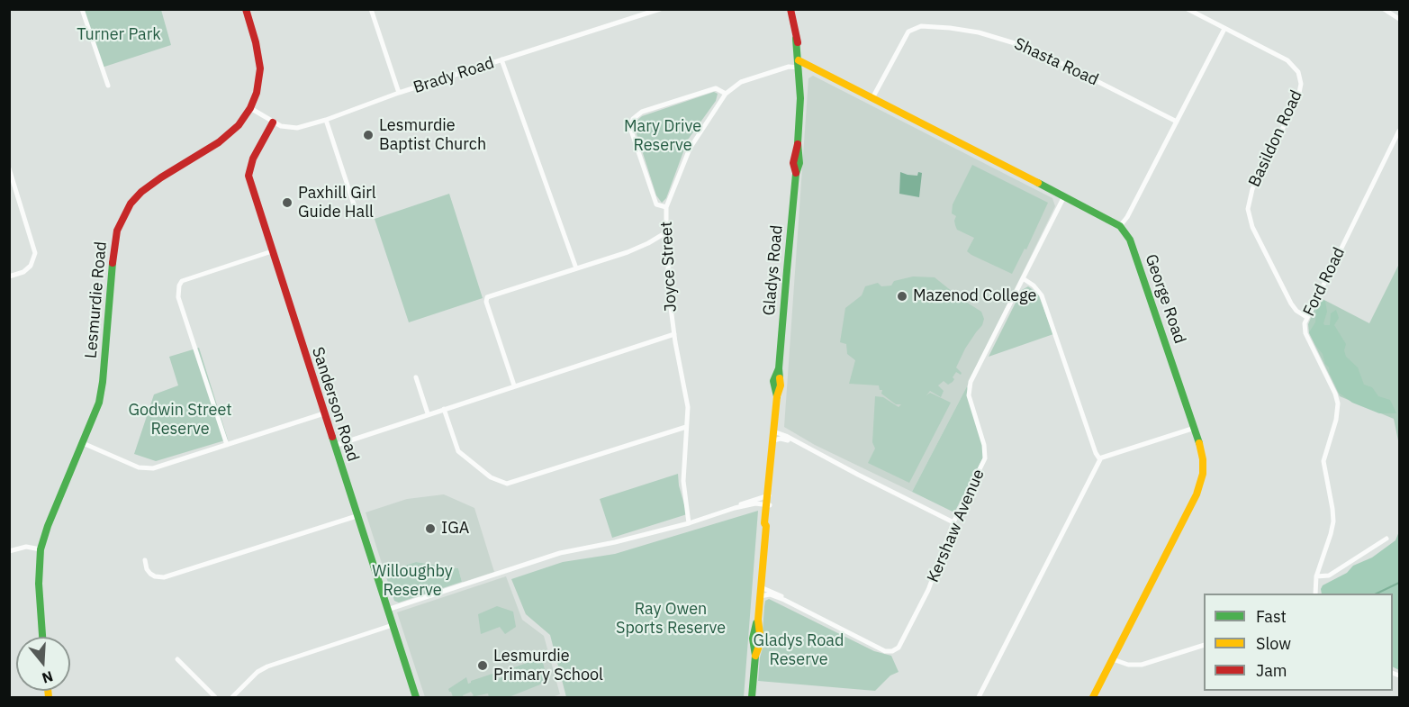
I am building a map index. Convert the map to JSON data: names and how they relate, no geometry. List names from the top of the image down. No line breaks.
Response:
{"streets":{"street":["Shasta Road","Brady Road","Basildon Road","Joyce Street","Gladys Road","Ford Road","George Road","Lesmurdie Road","Sanderson Road","Kershaw Avenue"]},"crossings":[["Brady Road","Lesmurdie Road"],["Brady Road","Sanderson Road"],["Basildon Road","Ford Road"],["Joyce Street","Gladys Road"],["Gladys Road","Kershaw Avenue"]],"parks":["Turner Park","Mary Drive Reserve","Godwin Street Reserve","Willoughby Reserve","Ray Owen Sports Reserve","Gladys Road Reserve"],"places":["Lesmurdie Baptist Church","Paxhill Girl Guide Hall","Mazenod College","IGA","Lesmurdie Primary School"],"legend":["Fast","Slow","Jam"],"north":"bottom"}
